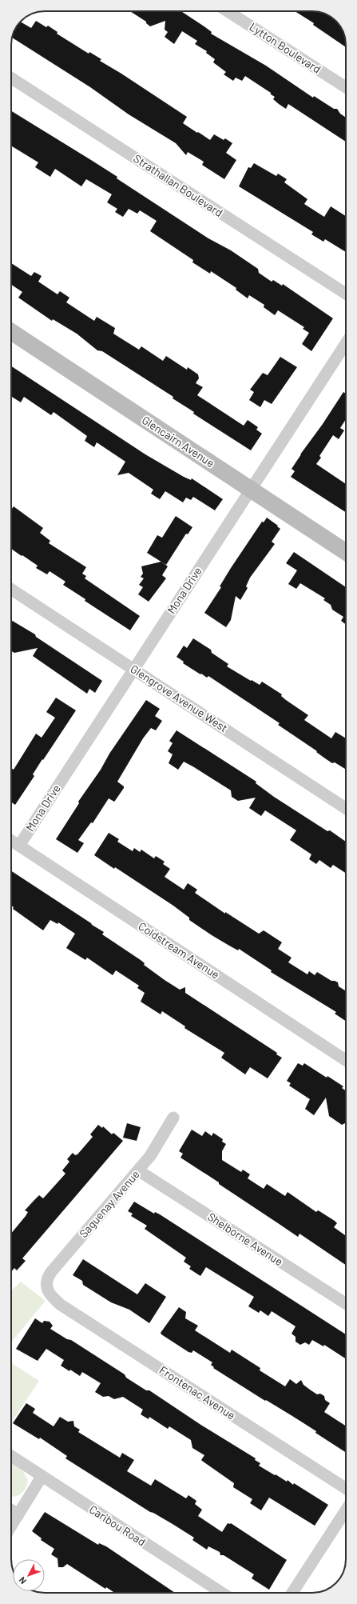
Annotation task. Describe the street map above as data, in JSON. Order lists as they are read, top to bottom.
{
  "streets": {
    "street": [
      "Lytton Boulevard",
      "Strathallan Boulevard",
      "Glencairn Avenue",
      "Mona Drive",
      "Glengrove Avenue West",
      "Coldstream Avenue",
      "Saguenay Avenue",
      "Shelborne Avenue",
      "Frontenac Avenue",
      "Caribou Road"
    ]
  },
  "crossings": [
    ["Glencairn Avenue", "Mona Drive"],
    ["Mona Drive", "Glengrove Avenue West"],
    ["Mona Drive", "Coldstream Avenue"],
    ["Saguenay Avenue", "Shelborne Avenue"],
    ["Saguenay Avenue", "Frontenac Avenue"]
  ],
  "north": "bottom left"
}
